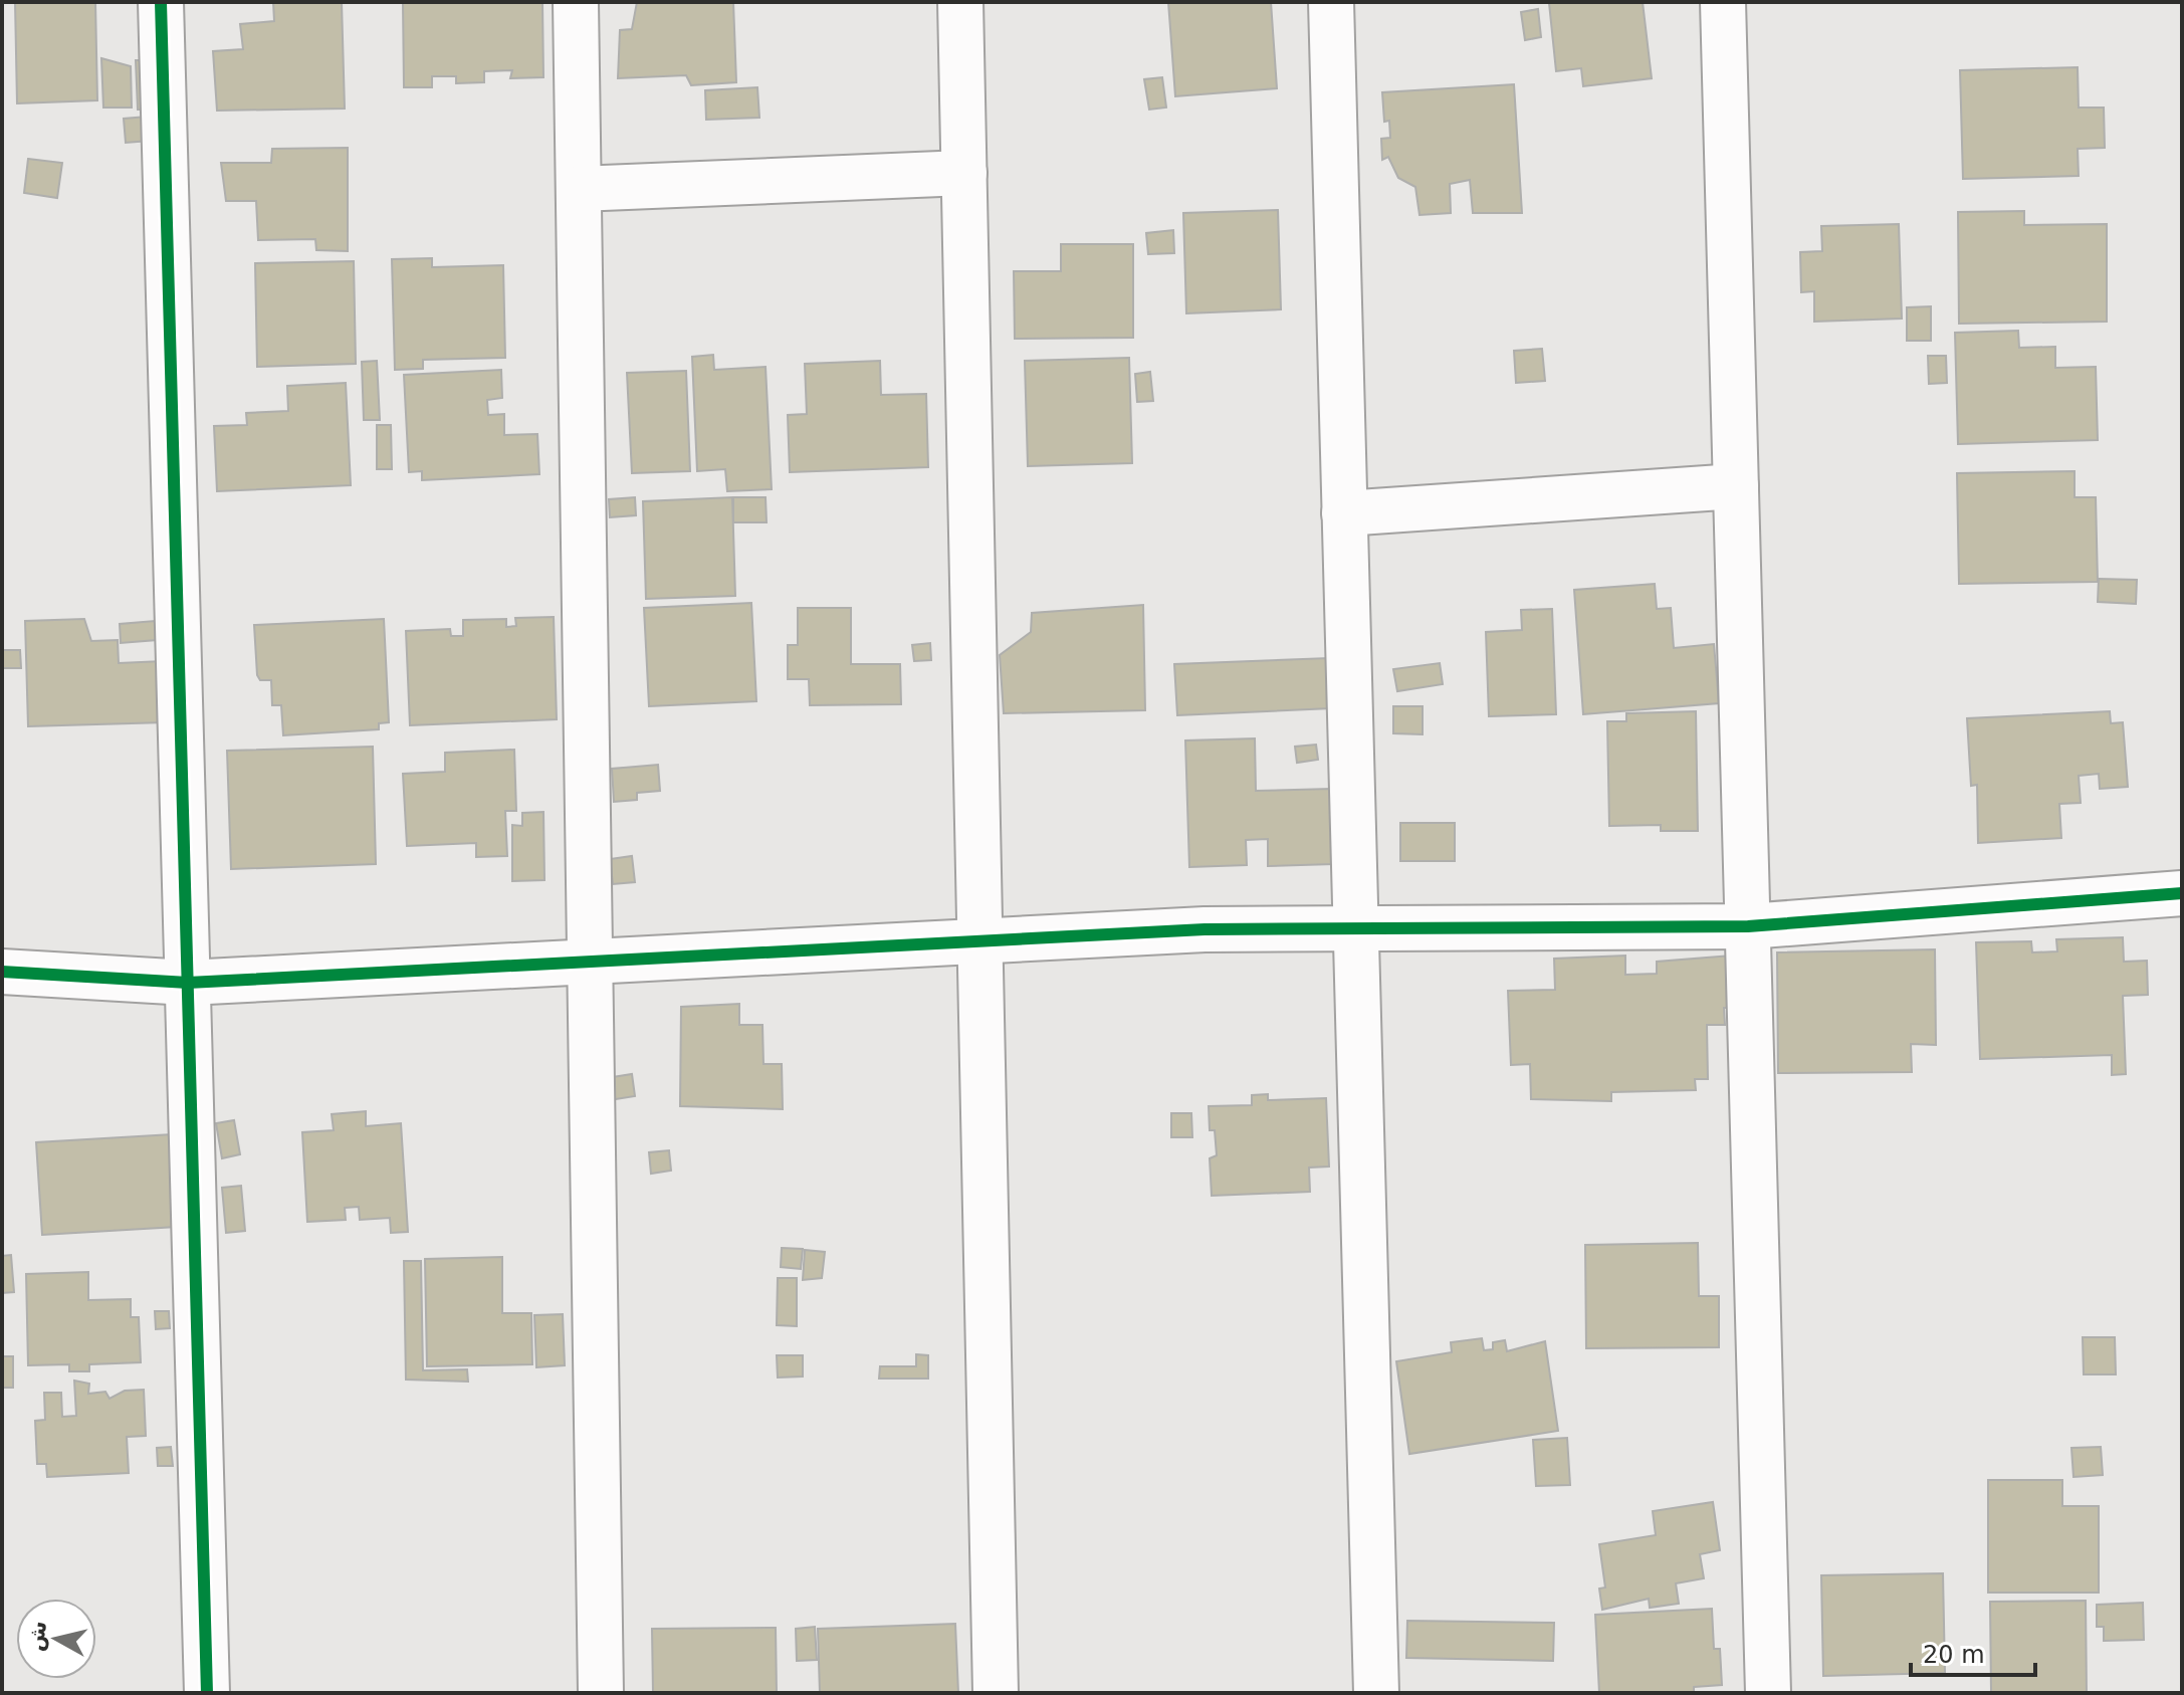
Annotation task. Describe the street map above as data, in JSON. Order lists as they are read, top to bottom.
{
  "scale_bar": "20 m",
  "north": "left"
}
